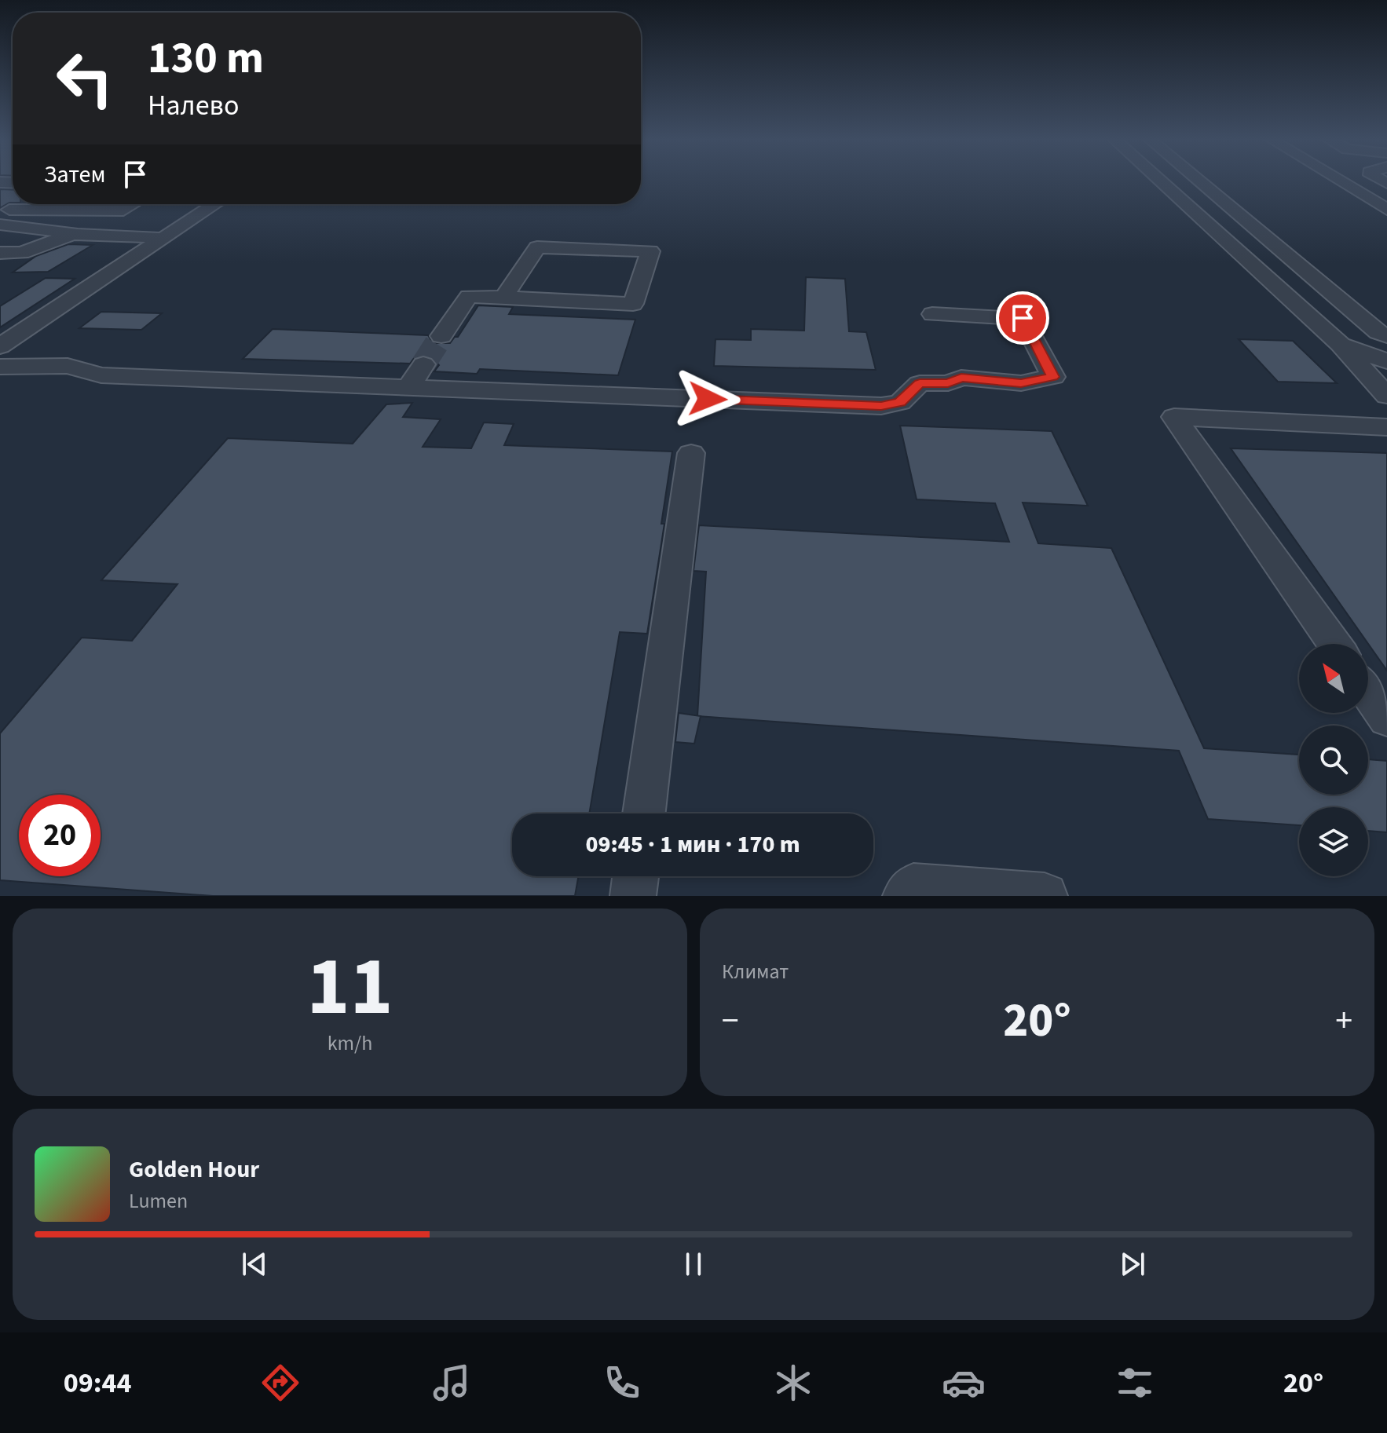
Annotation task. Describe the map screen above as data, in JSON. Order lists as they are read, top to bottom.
{
  "north": "top left",
  "page": {
    "turn": ["130 m", "Налево"],
    "then": "Затем",
    "limit": "20",
    "trip": "09:45 · 1 мин · 170 m",
    "tile": [
      ["11", "km/h"],
      "Климат"
    ],
    "heat": ["−", "20°", "+"],
    "song": ["Golden Hour", "Lumen"],
    "tabs": ["09:44", "20°"]
  }
}
